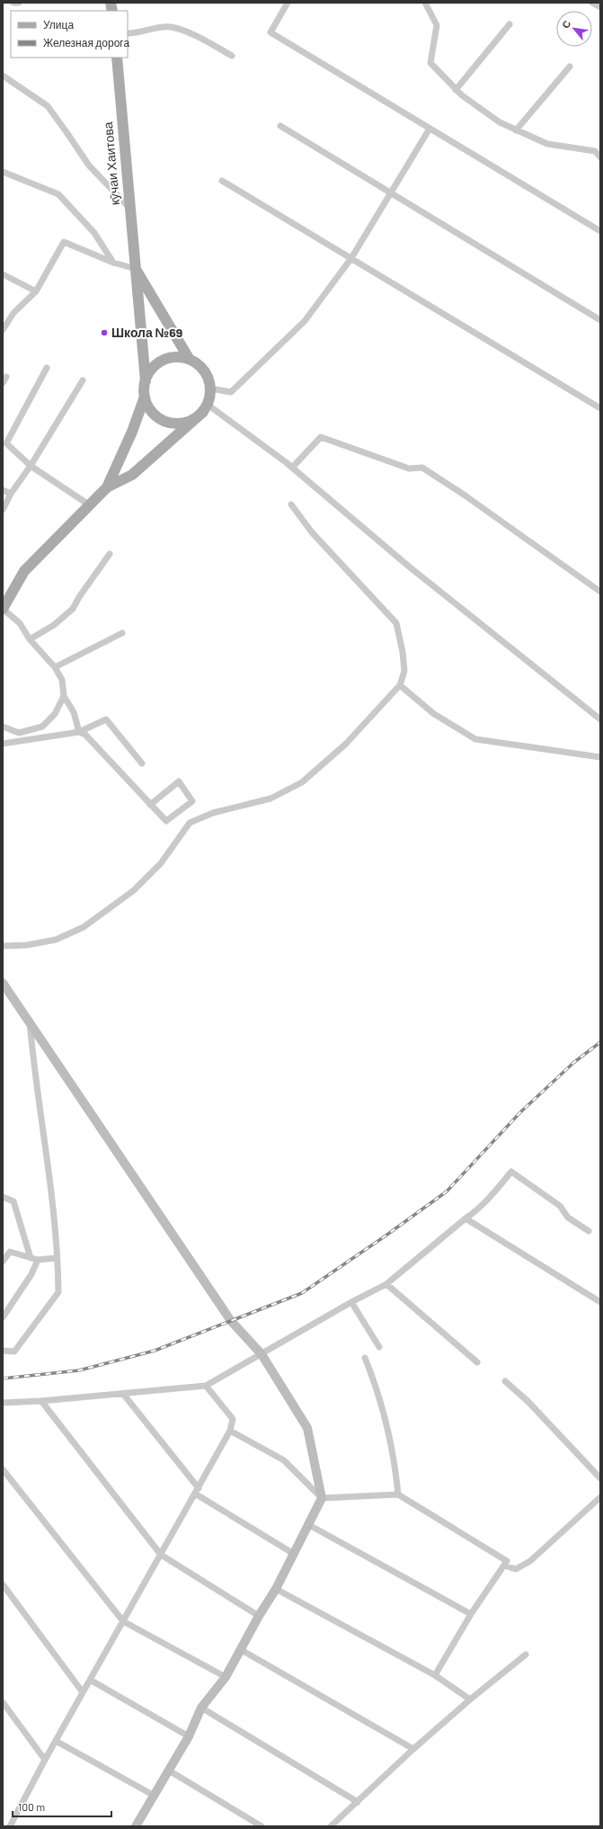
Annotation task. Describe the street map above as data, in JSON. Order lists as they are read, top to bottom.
{
  "streets": {
    "main road": ["кӯчаи Хаитова"]
  },
  "places": ["Школа №69"],
  "legend": ["Улица", "Железная дорога"],
  "scale_bar": "100 m",
  "north": "top left"
}
